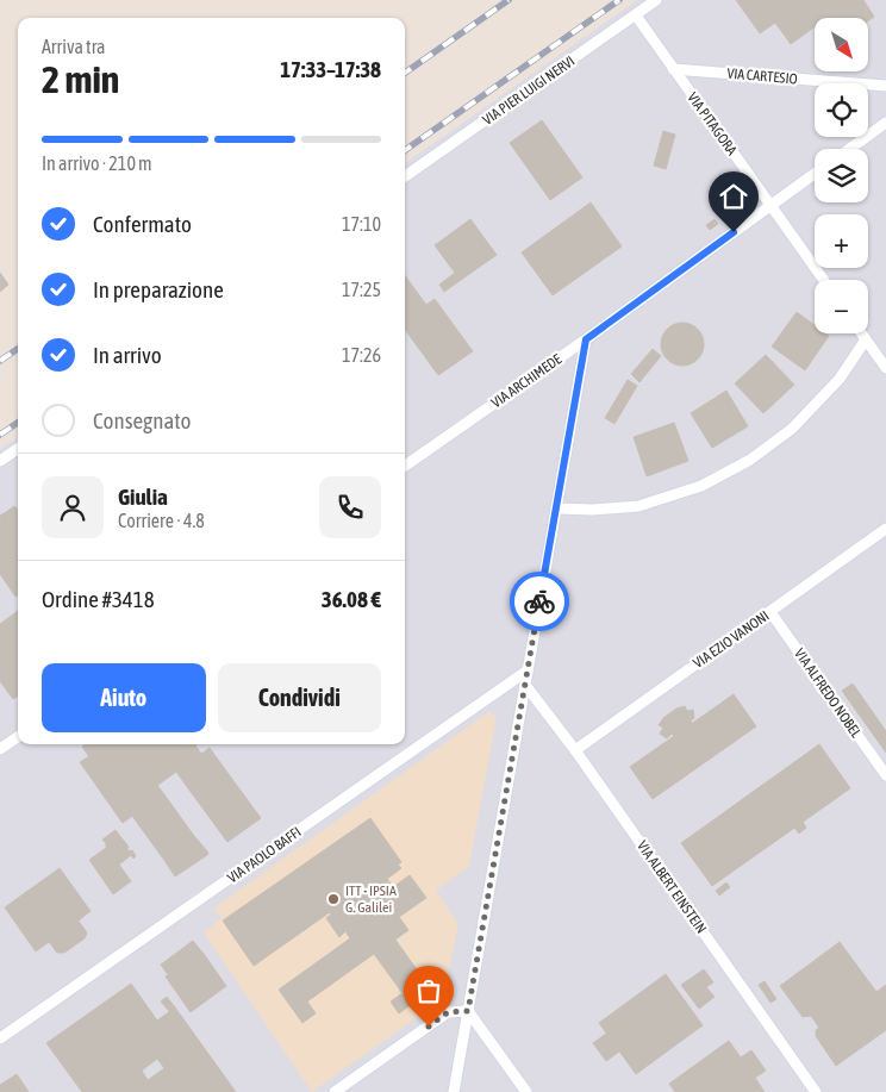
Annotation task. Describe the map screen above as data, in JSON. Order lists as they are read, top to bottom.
{
  "streets": {
    "street": [
      "VIA CARTESIO",
      "VIA PIER LUIGI NERVI",
      "VIA PITAGORA",
      "VIA ARCHIMEDE",
      "VIA EZIO VANONI",
      "VIA ALFREDO NOBEL",
      "VIA PAOLO BAFFI",
      "VIA ALBERT EINSTEIN"
    ]
  },
  "crossings": [
    ["VIA CARTESIO", "VIA PITAGORA"],
    ["VIA PIER LUIGI NERVI", "VIA PITAGORA"],
    ["VIA PITAGORA", "VIA ARCHIMEDE"],
    ["VIA EZIO VANONI", "VIA ALFREDO NOBEL"],
    ["VIA EZIO VANONI", "VIA ALBERT EINSTEIN"]
  ],
  "places": ["ITT - IPSIA G. Galilei"],
  "north": "bottom right",
  "page": {
    "map_buttons": ["+", "−"],
    "heading": ["2 min", "Arriva tra", "17:33–17:38"],
    "panel": [
      "Giulia",
      "Corriere · 4.8",
      "Ordine #3418",
      "36.08 €"
    ],
    "bar": "In arrivo · 210 m",
    "list": [
      ["Confermato", "17:10"],
      ["In preparazione", "17:25"],
      ["In arrivo", "17:26"],
      "Consegnato"
    ],
    "buttons": ["Aiuto", "Condividi"]
  }
}
